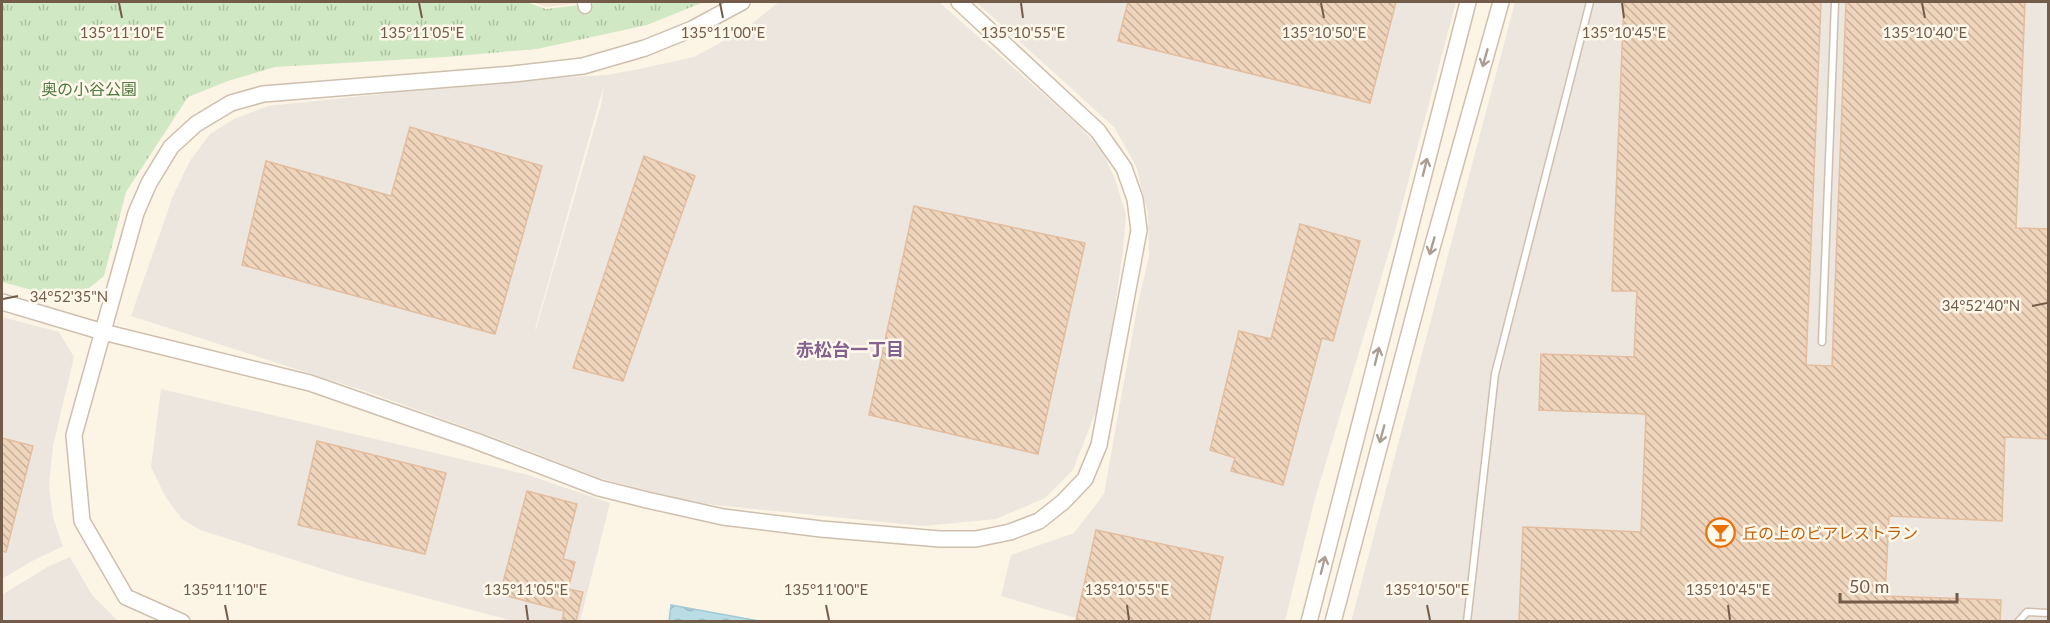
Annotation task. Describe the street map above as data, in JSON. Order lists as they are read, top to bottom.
{
  "districts": ["赤松台一丁目"],
  "parks": ["奥の小谷公園"],
  "places": {
    "bar": ["丘の上のビアレストラン"]
  },
  "scale_bar": "50 m",
  "coordinates": [
    "135°11'10\"E",
    "135°11'05\"E",
    "135°11'00\"E",
    "135°10'55\"E",
    "135°10'50\"E",
    "135°10'45\"E",
    "135°10'40\"E",
    "34°52'35\"N",
    "34°52'40\"N"
  ]
}
